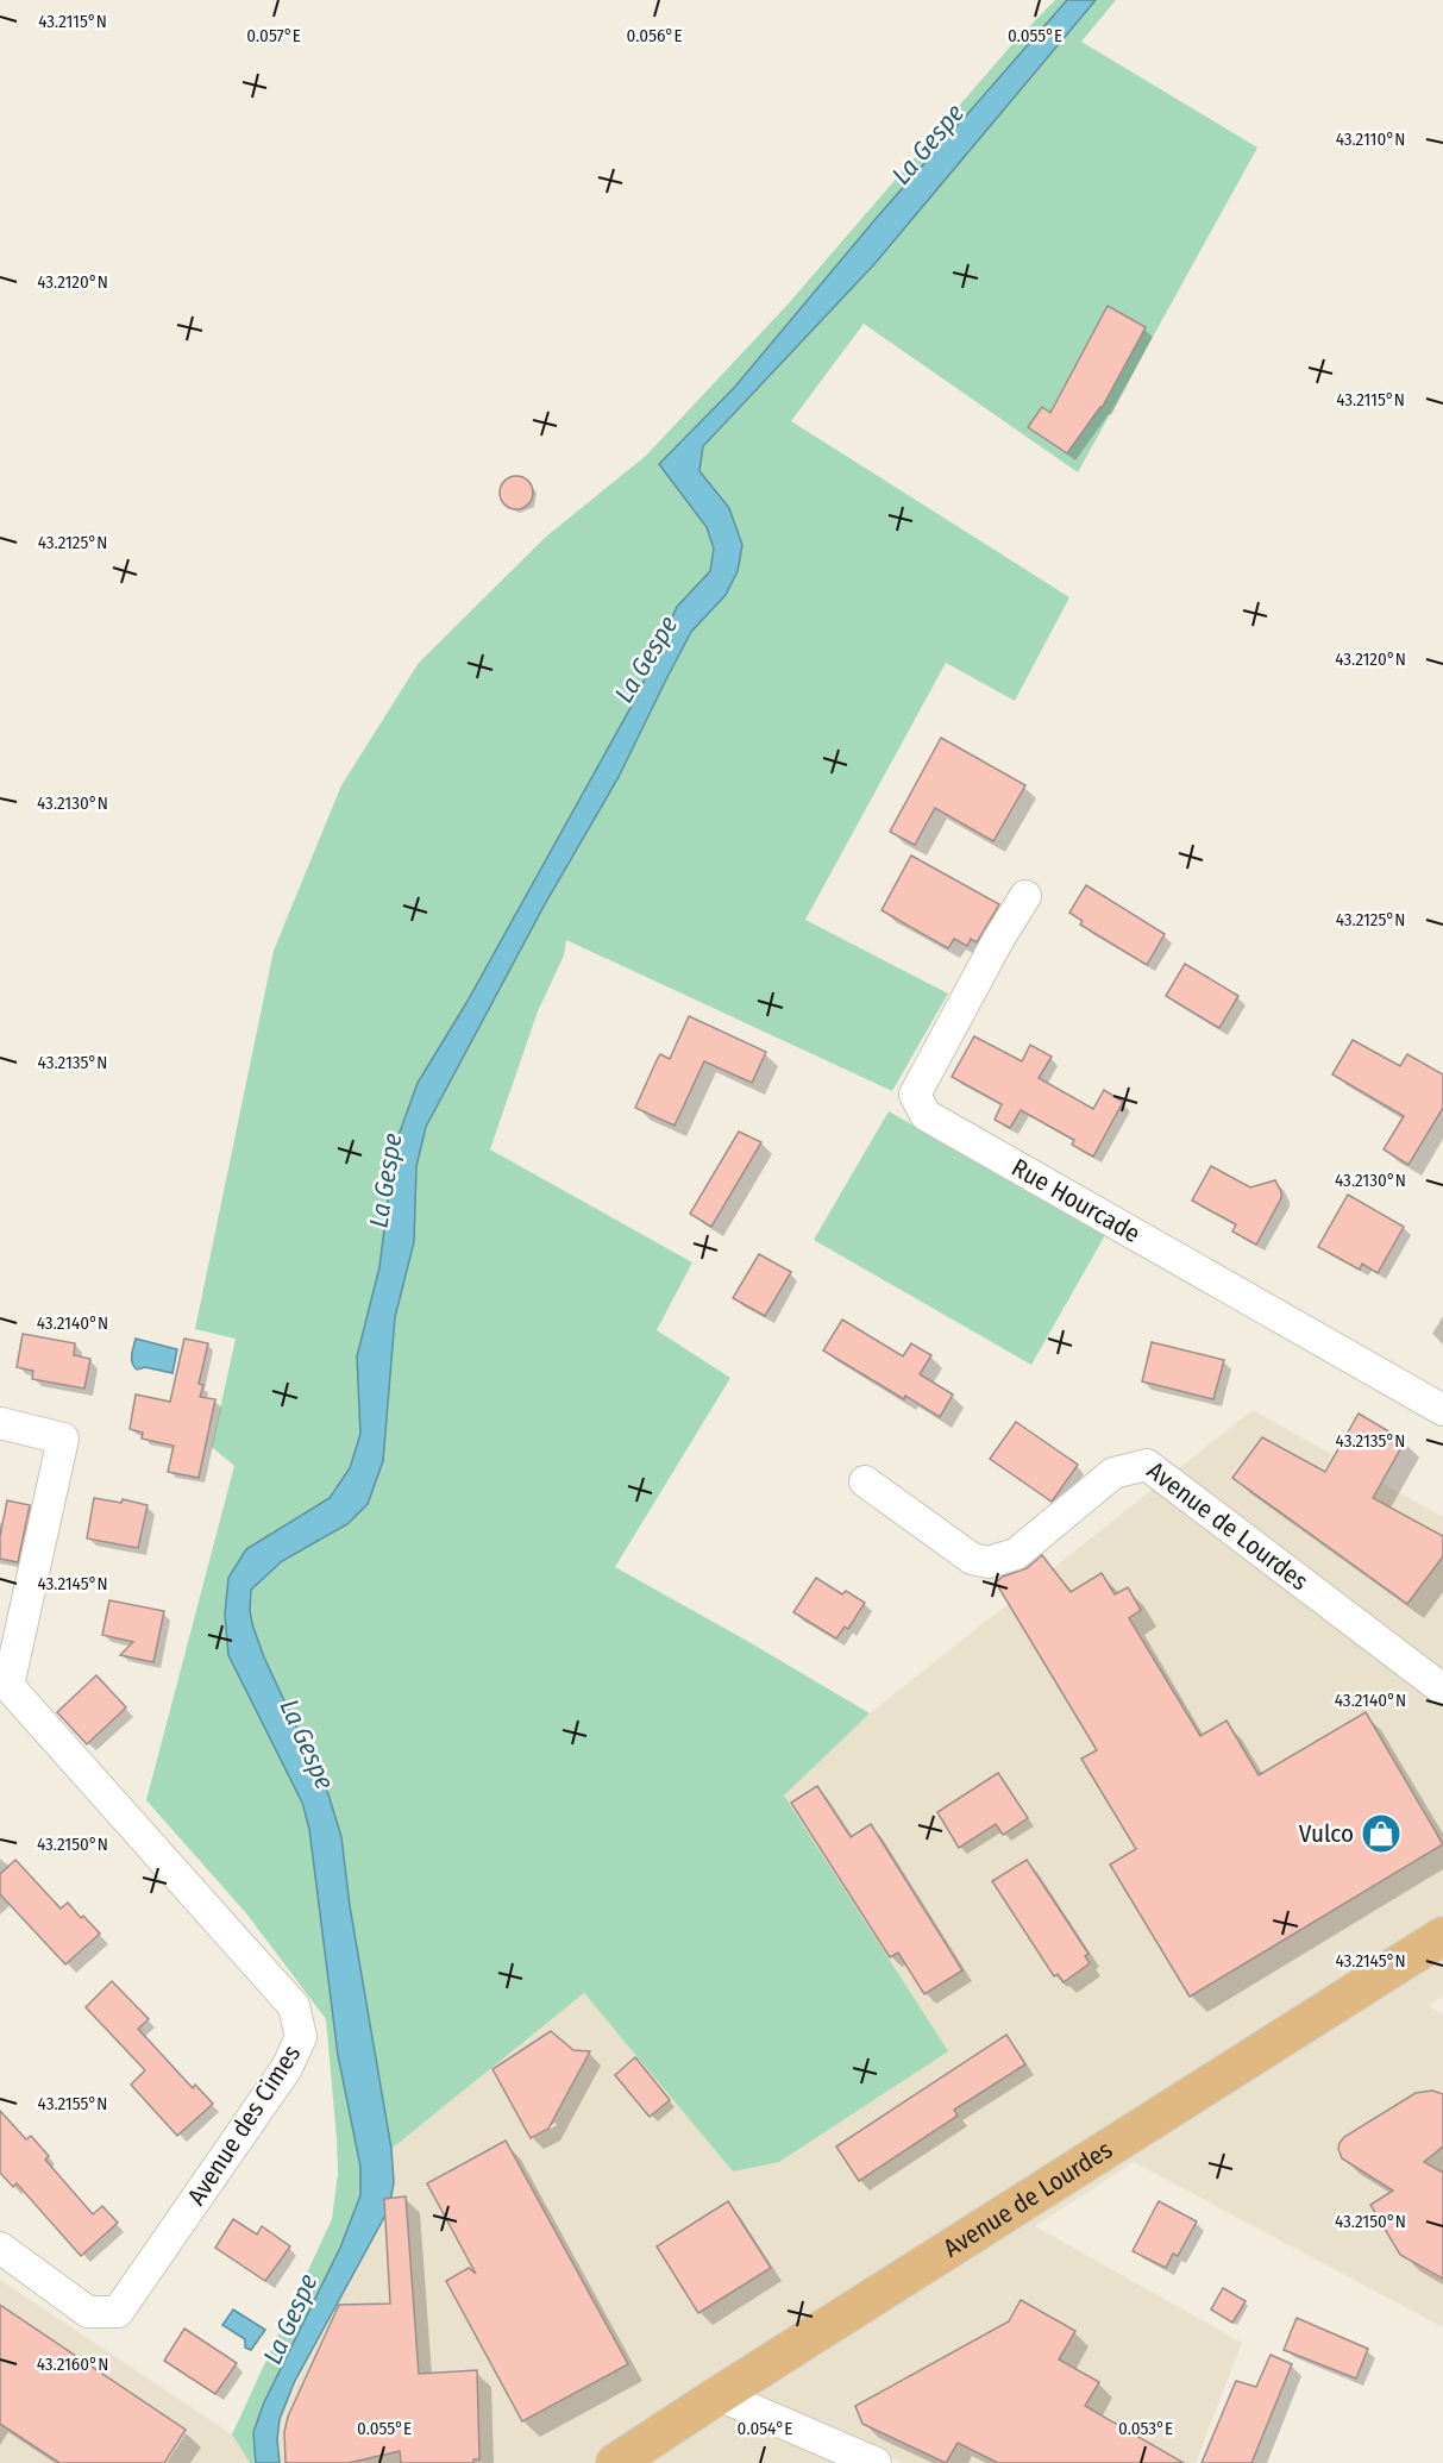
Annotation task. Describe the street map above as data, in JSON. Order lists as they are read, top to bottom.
{
  "streets": {
    "main road": ["Avenue de Lourdes"],
    "street": ["Rue Hourcade", "Avenue des Cimes"]
  },
  "water": ["La Gespe"],
  "places": {
    "shop": ["Vulco"]
  },
  "coordinates": [
    "43.2115°N",
    "0.056°E",
    "0.055°E",
    "0.057°E",
    "43.2110°N",
    "43.2120°N",
    "43.2125°N",
    "43.2130°N",
    "43.2135°N",
    "43.2140°N",
    "43.2145°N",
    "43.2150°N",
    "43.2155°N",
    "43.2160°N",
    "0.054°E",
    "0.053°E"
  ]
}
